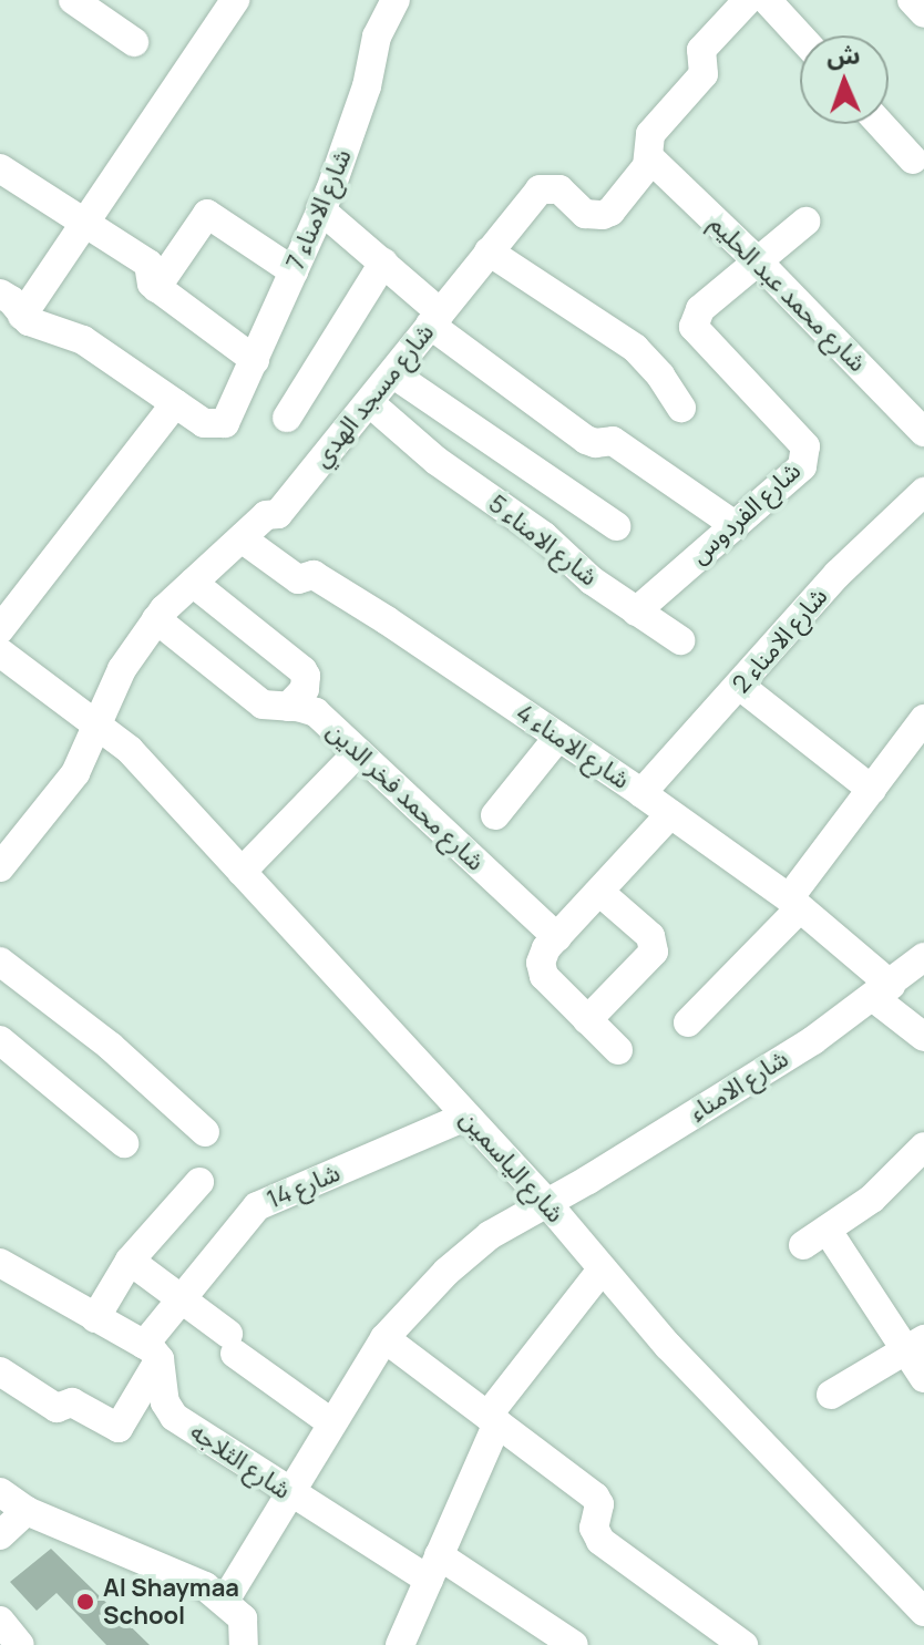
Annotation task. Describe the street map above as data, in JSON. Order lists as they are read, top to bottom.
{
  "streets": {
    "street": [
      "شارع الامناء 7",
      "شارع محمد عبد الحليم",
      "شارع مسجد الهدي",
      "شارع الفردوس",
      "شارع الامناء 5",
      "شارع الامناء 2",
      "شارع الامناء 4",
      "شارع محمد فخر الدين",
      "شارع الامناء",
      "شارع الياسمين",
      "شارع 14",
      "شارع الثلاجه"
    ]
  },
  "crossings": [
    ["شارع محمد عبد الحليم", "شارع مسجد الهدي"],
    ["شارع محمد عبد الحليم", "شارع الفردوس"],
    ["شارع مسجد الهدي", "شارع الامناء 5"],
    ["شارع مسجد الهدي", "شارع الامناء 4"],
    ["شارع مسجد الهدي", "شارع محمد فخر الدين"],
    ["شارع مسجد الهدي", "شارع الياسمين"],
    ["شارع الفردوس", "شارع الامناء 5"],
    ["شارع الامناء 2", "شارع الامناء 4"],
    ["شارع الامناء 4", "شارع الامناء"],
    ["شارع الامناء", "شارع الياسمين"],
    ["شارع الامناء", "شارع الثلاجه"],
    ["شارع الياسمين", "شارع 14"],
    ["شارع 14", "شارع الثلاجه"]
  ],
  "places": ["Al Shaymaa School"],
  "north": "top"
}
